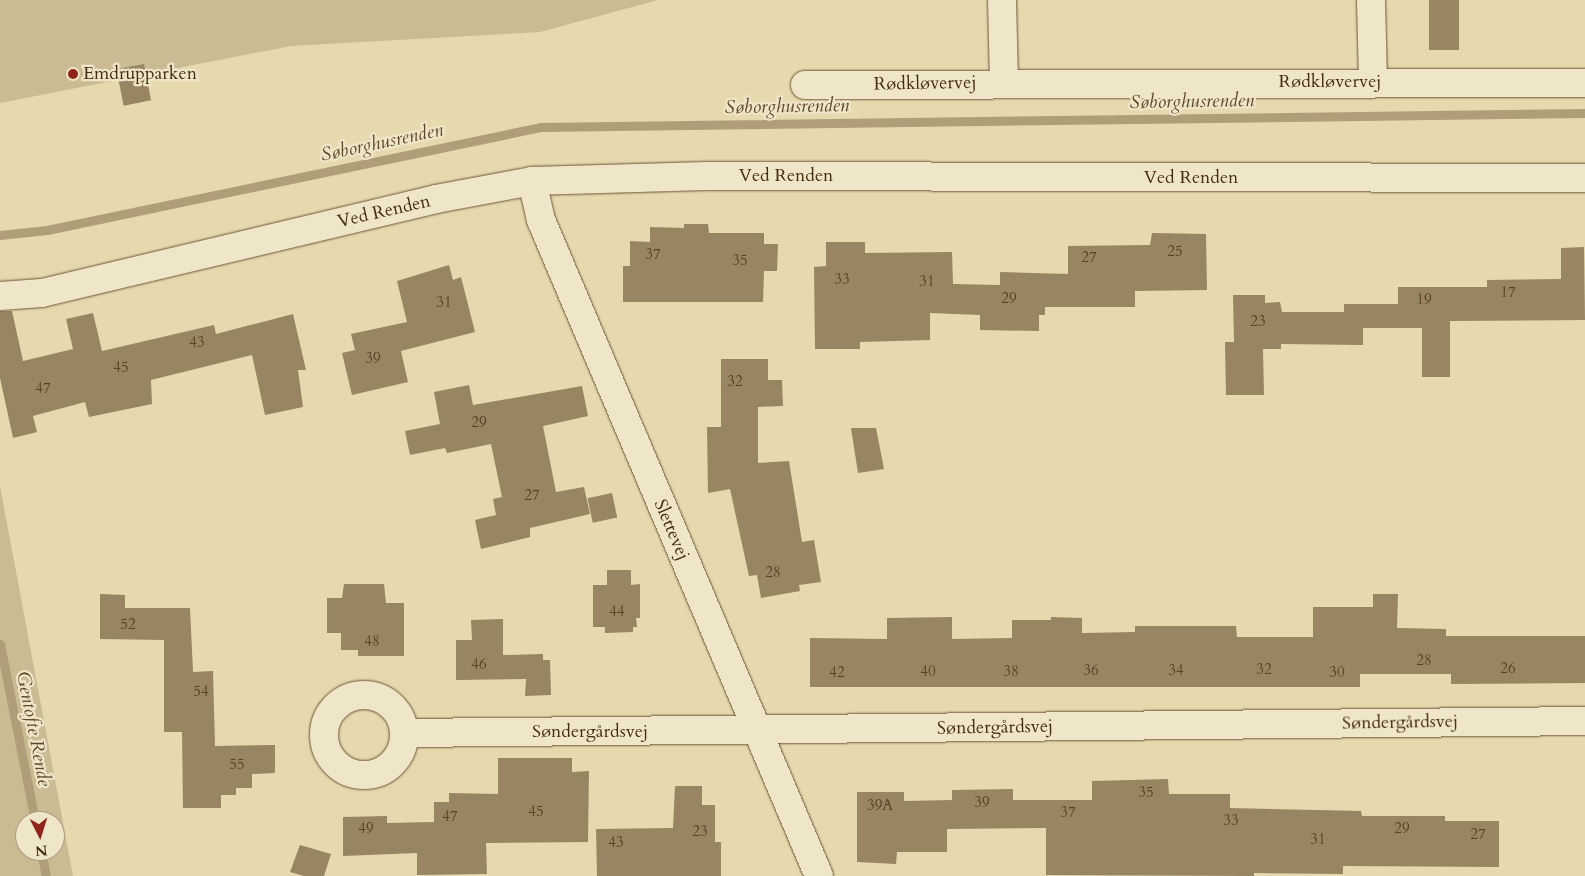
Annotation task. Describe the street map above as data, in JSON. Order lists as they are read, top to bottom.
{
  "streets": {
    "street": [
      "Rødkløvervej",
      "Ved Renden",
      "Slettevej",
      "Søndergårdsvej"
    ]
  },
  "crossings": [
    ["Ved Renden", "Slettevej"],
    ["Slettevej", "Søndergårdsvej"]
  ],
  "water": ["Søborghusrenden", "Gentofte Rende"],
  "places": ["Emdrupparken"],
  "house_numbers": [
    "25",
    "37",
    "27",
    "35",
    "33",
    "31",
    "17",
    "29",
    "19",
    "31",
    "23",
    "43",
    "39",
    "45",
    "32",
    "47",
    "29",
    "27",
    "28",
    "44",
    "52",
    "48",
    "28",
    "46",
    "26",
    "32",
    "36",
    "34",
    "40",
    "38",
    "42",
    "30",
    "54",
    "55",
    "35",
    "39",
    "39A",
    "45",
    "37",
    "47",
    "33",
    "49",
    "29",
    "23",
    "27",
    "31",
    "43"
  ],
  "north": "bottom"
}
